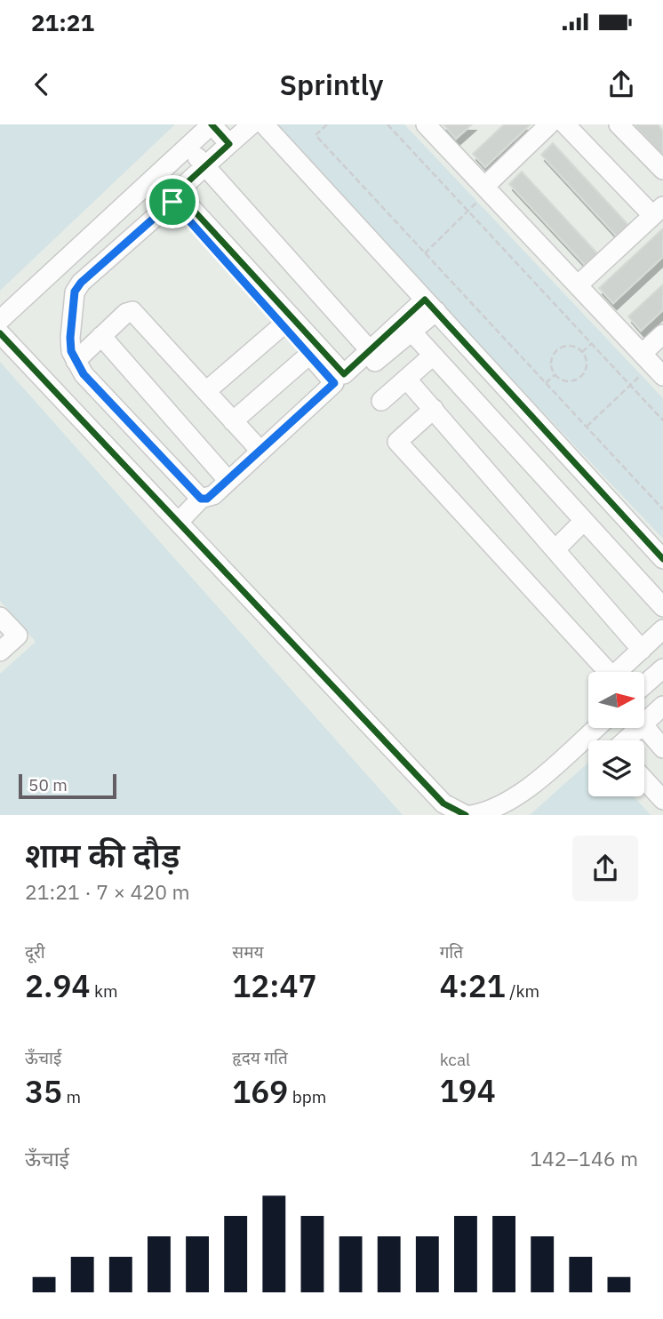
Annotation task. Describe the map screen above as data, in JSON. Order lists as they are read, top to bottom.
{
  "scale_bar": "50 m",
  "north": "right",
  "page": {
    "status": "21:21",
    "header": "Sprintly",
    "scale": "50 m",
    "heading": ["शाम की दौड़", "21:21 · 7 × 420 m"],
    "stats": [
      ["दूरी", "2.94 km"],
      ["समय", "12:47"],
      ["गति", "4:21 /km"],
      ["ऊँचाई", "35 m"],
      ["हृदय गति", "169 bpm"],
      ["kcal", "194"]
    ],
    "chart": ["ऊँचाई", "142–146 m"]
  }
}
